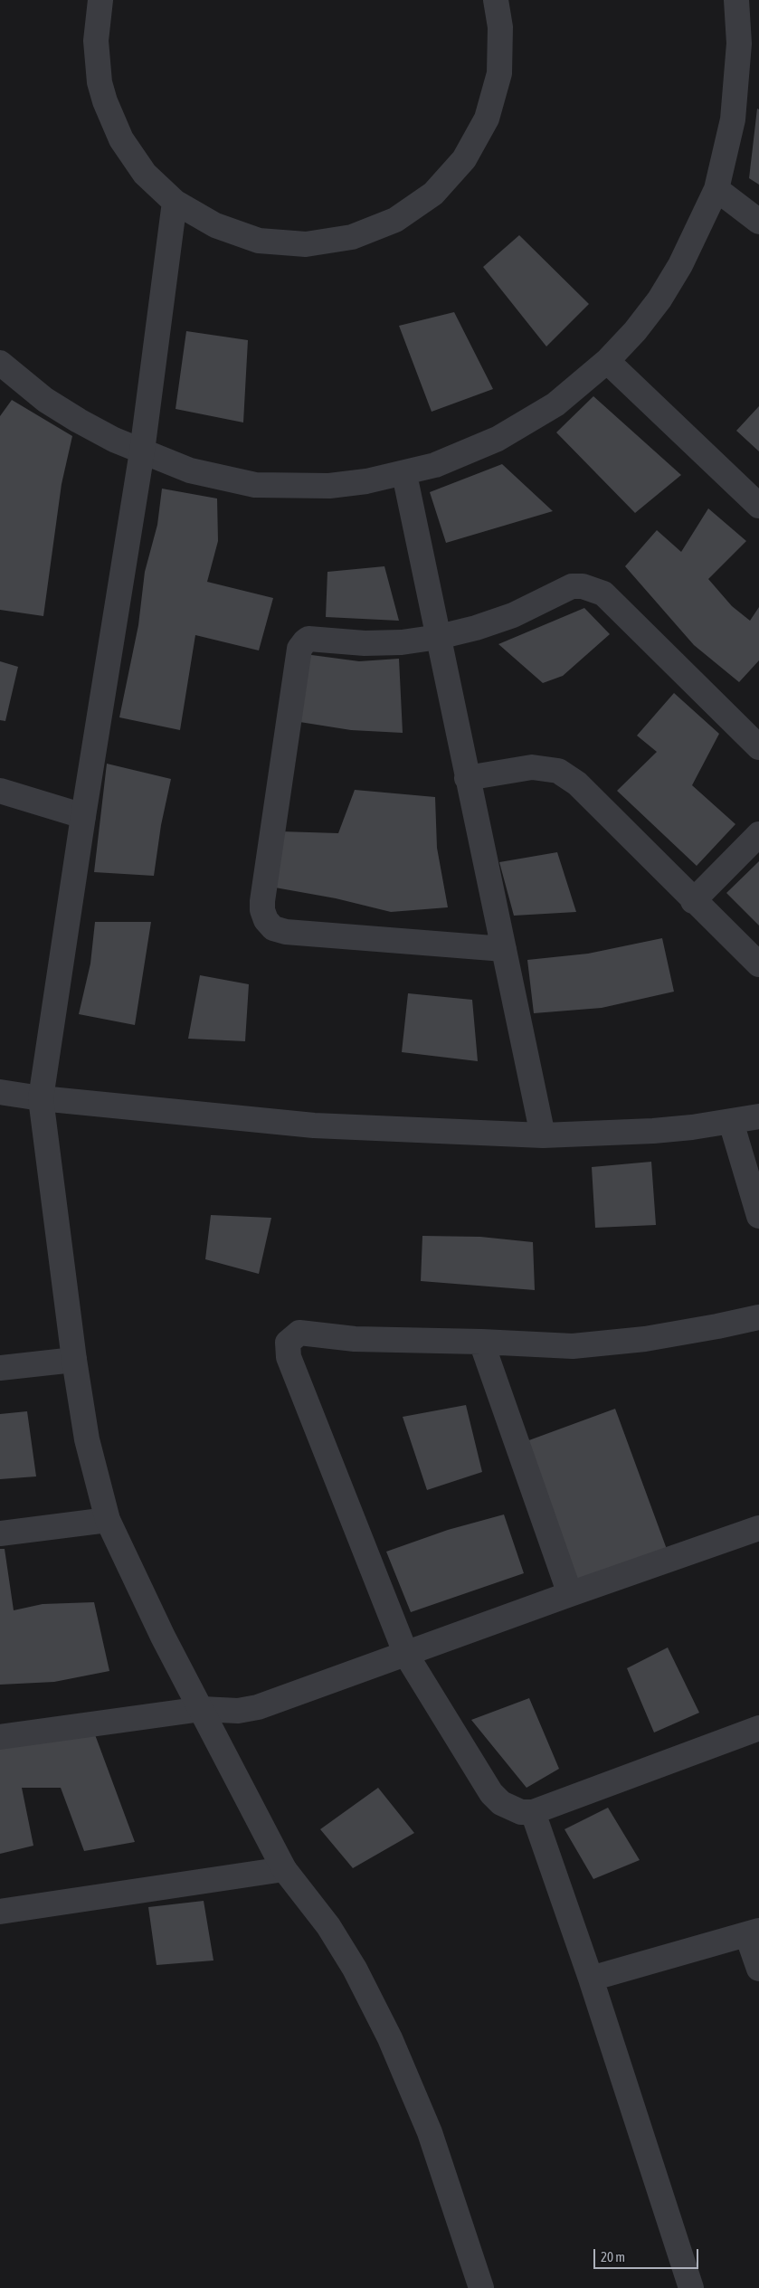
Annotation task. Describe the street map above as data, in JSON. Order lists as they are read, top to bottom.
{
  "scale_bar": "20 m"
}
